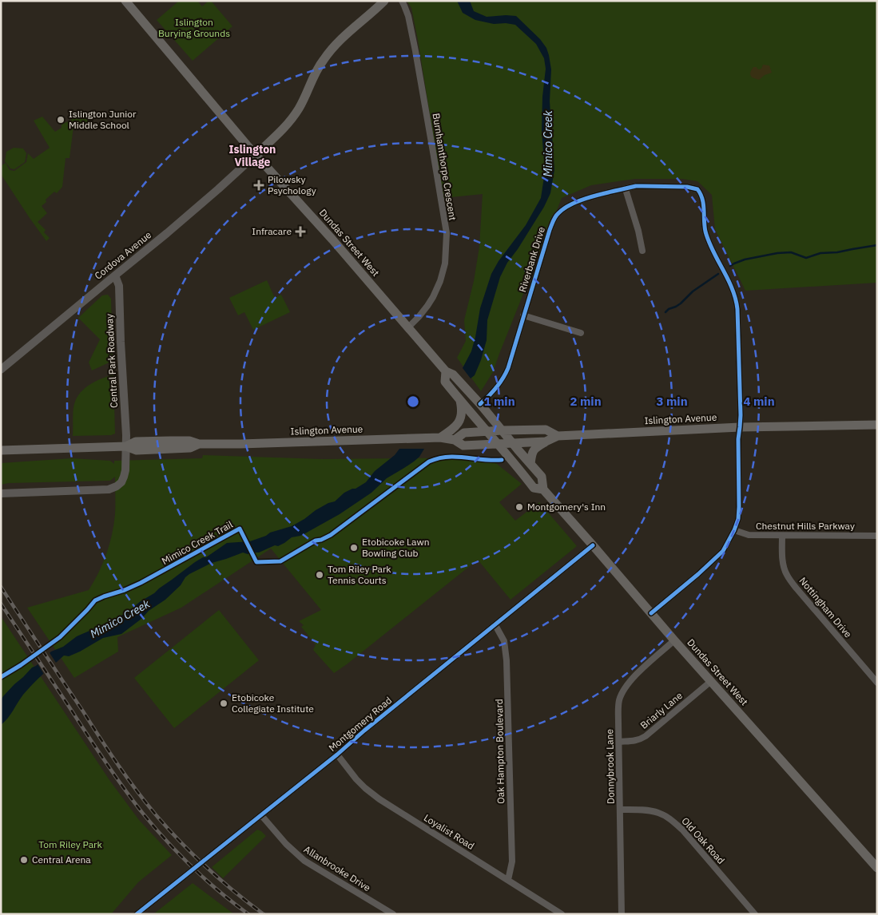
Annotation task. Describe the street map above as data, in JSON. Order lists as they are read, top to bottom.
{
  "streets": {
    "main road": ["Dundas Street West", "Islington Avenue"],
    "street": [
      "Burnhamthorpe Crescent",
      "Cordova Avenue",
      "Riverbank Drive",
      "Central Park Roadway",
      "Chestnut Hills Parkway",
      "Nottingham Drive",
      "Briarly Lane",
      "Montgomery Road",
      "Oak Hampton Boulevard",
      "Donnybrook Lane",
      "Loyalist Road",
      "Old Oak Road",
      "Allanbrooke Drive"
    ],
    "cycle path": ["Mimico Creek Trail"]
  },
  "crossings": [
    ["Burnhamthorpe Crescent", "Dundas Street West"],
    ["Dundas Street West", "Cordova Avenue"],
    ["Dundas Street West", "Riverbank Drive"],
    ["Dundas Street West", "Islington Avenue"],
    ["Dundas Street West", "Briarly Lane"],
    ["Dundas Street West", "Montgomery Road"],
    ["Dundas Street West", "Donnybrook Lane"],
    ["Cordova Avenue", "Central Park Roadway"],
    ["Riverbank Drive", "Islington Avenue"],
    ["Riverbank Drive", "Chestnut Hills Parkway"],
    ["Central Park Roadway", "Islington Avenue"],
    ["Chestnut Hills Parkway", "Nottingham Drive"],
    ["Briarly Lane", "Donnybrook Lane"],
    ["Montgomery Road", "Oak Hampton Boulevard"],
    ["Montgomery Road", "Loyalist Road"],
    ["Montgomery Road", "Allanbrooke Drive"],
    ["Oak Hampton Boulevard", "Loyalist Road"],
    ["Donnybrook Lane", "Old Oak Road"]
  ],
  "districts": ["Islington Village"],
  "water": ["Mimico Creek"],
  "parks": ["Islington Burying Grounds", "Tom Riley Park"],
  "places": {
    "other": [
      "Islington Junior Middle School",
      "Montgomery's Inn",
      "Etobicoke Lawn Bowling Club",
      "Tom Riley Park Tennis Courts",
      "Etobicoke Collegiate Institute",
      "Central Arena"
    ],
    "health": ["Pilowsky Psychology", "Infracare"]
  },
  "rings": [
    "1 min",
    "2 min",
    "3 min",
    "4 min"
  ]
}
